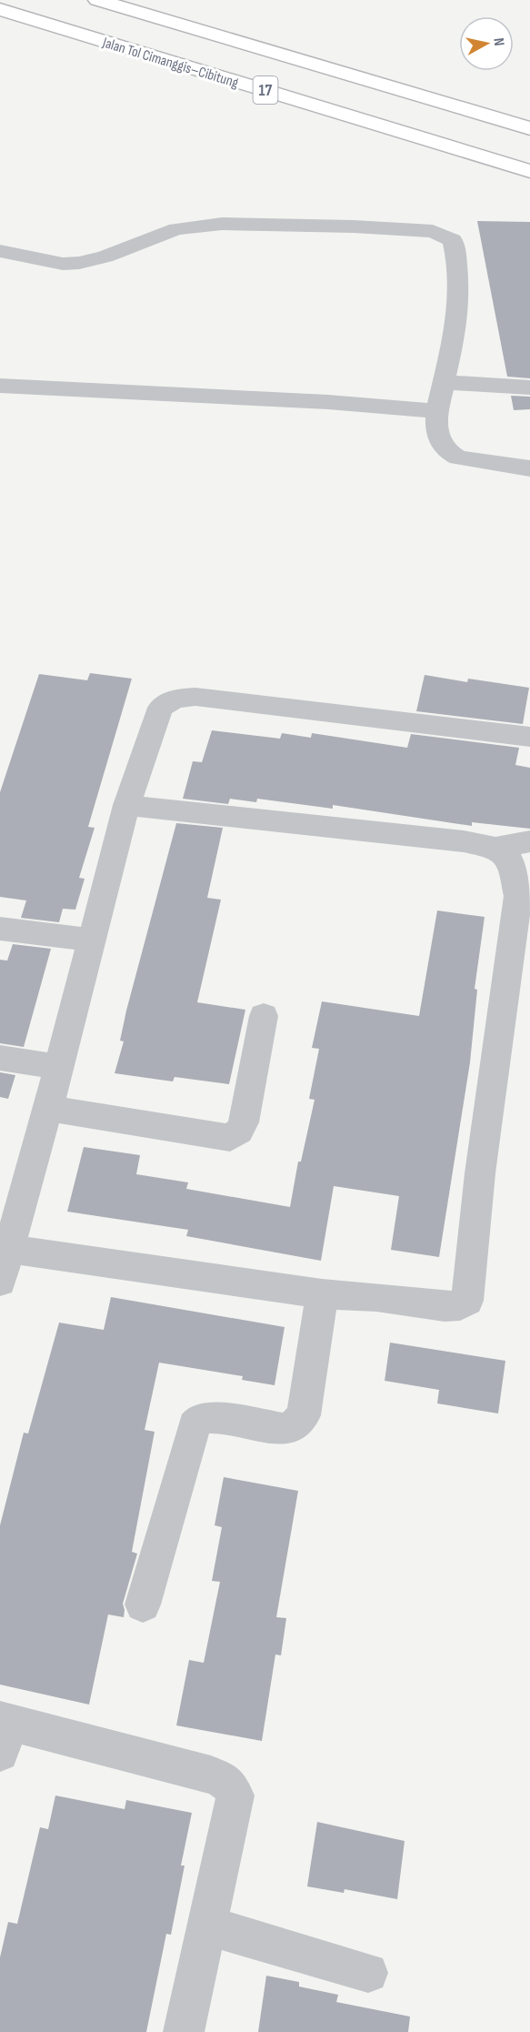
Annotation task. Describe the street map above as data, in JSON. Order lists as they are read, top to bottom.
{
  "streets": {
    "highway": ["Jalan Tol Cimanggis–Cibitung", "17"]
  },
  "north": "right"
}
